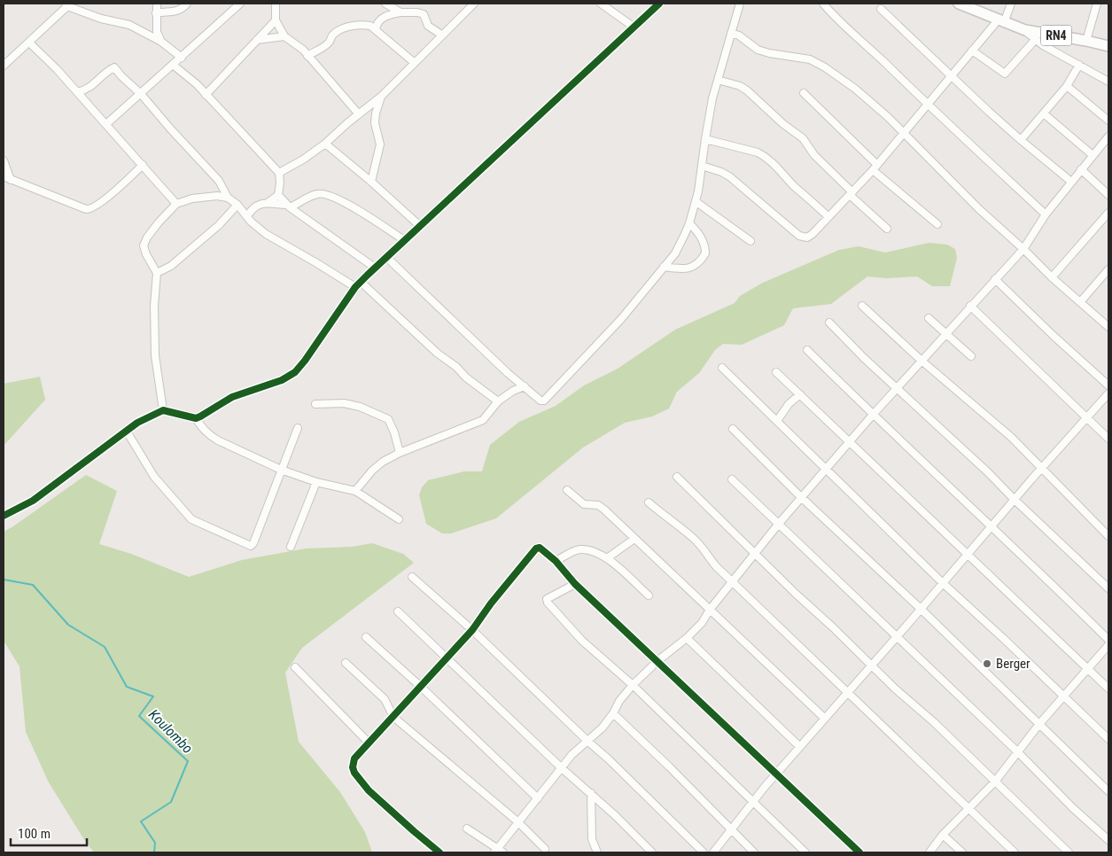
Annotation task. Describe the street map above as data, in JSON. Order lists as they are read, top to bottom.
{
  "streets": {
    "highway": ["RN4"]
  },
  "water": ["Koulombo"],
  "places": ["Berger"],
  "scale_bar": "100 m"
}
